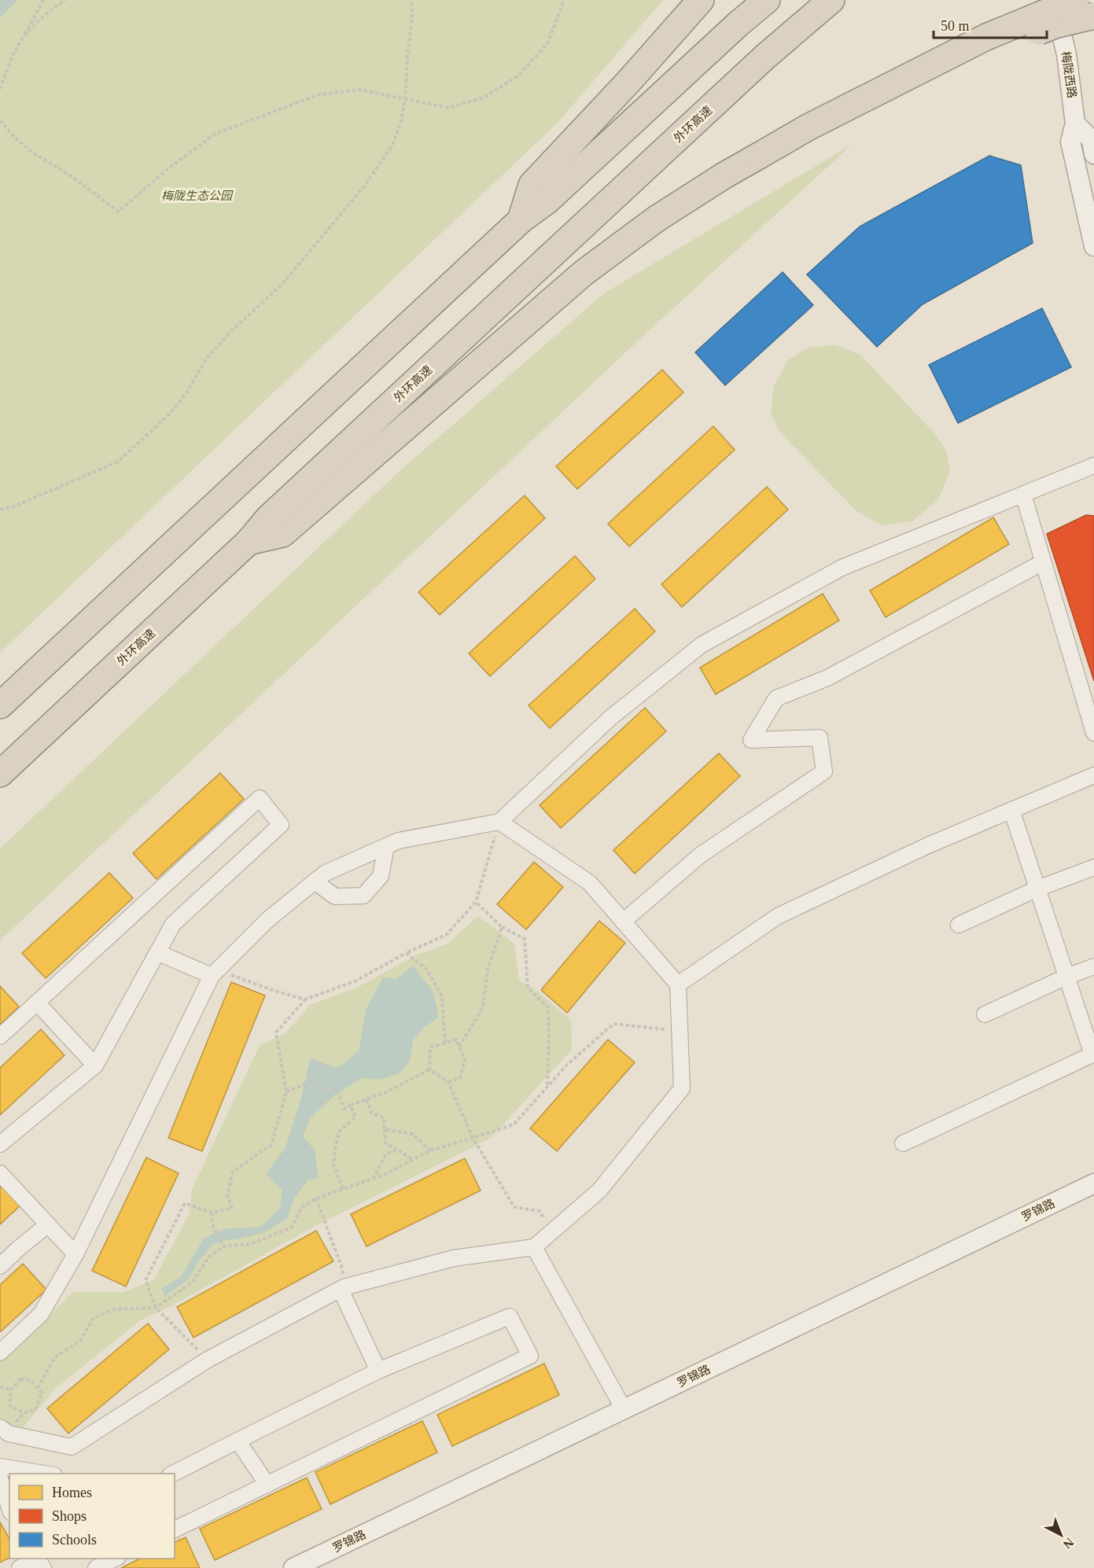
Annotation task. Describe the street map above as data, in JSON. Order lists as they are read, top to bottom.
{
  "streets": {
    "highway": ["外环高速"],
    "street": ["梅陇西路", "罗锦路"]
  },
  "parks": ["梅陇生态公园"],
  "legend": ["Homes", "Shops", "Schools"],
  "scale_bar": "50 m",
  "north": "bottom right"
}
